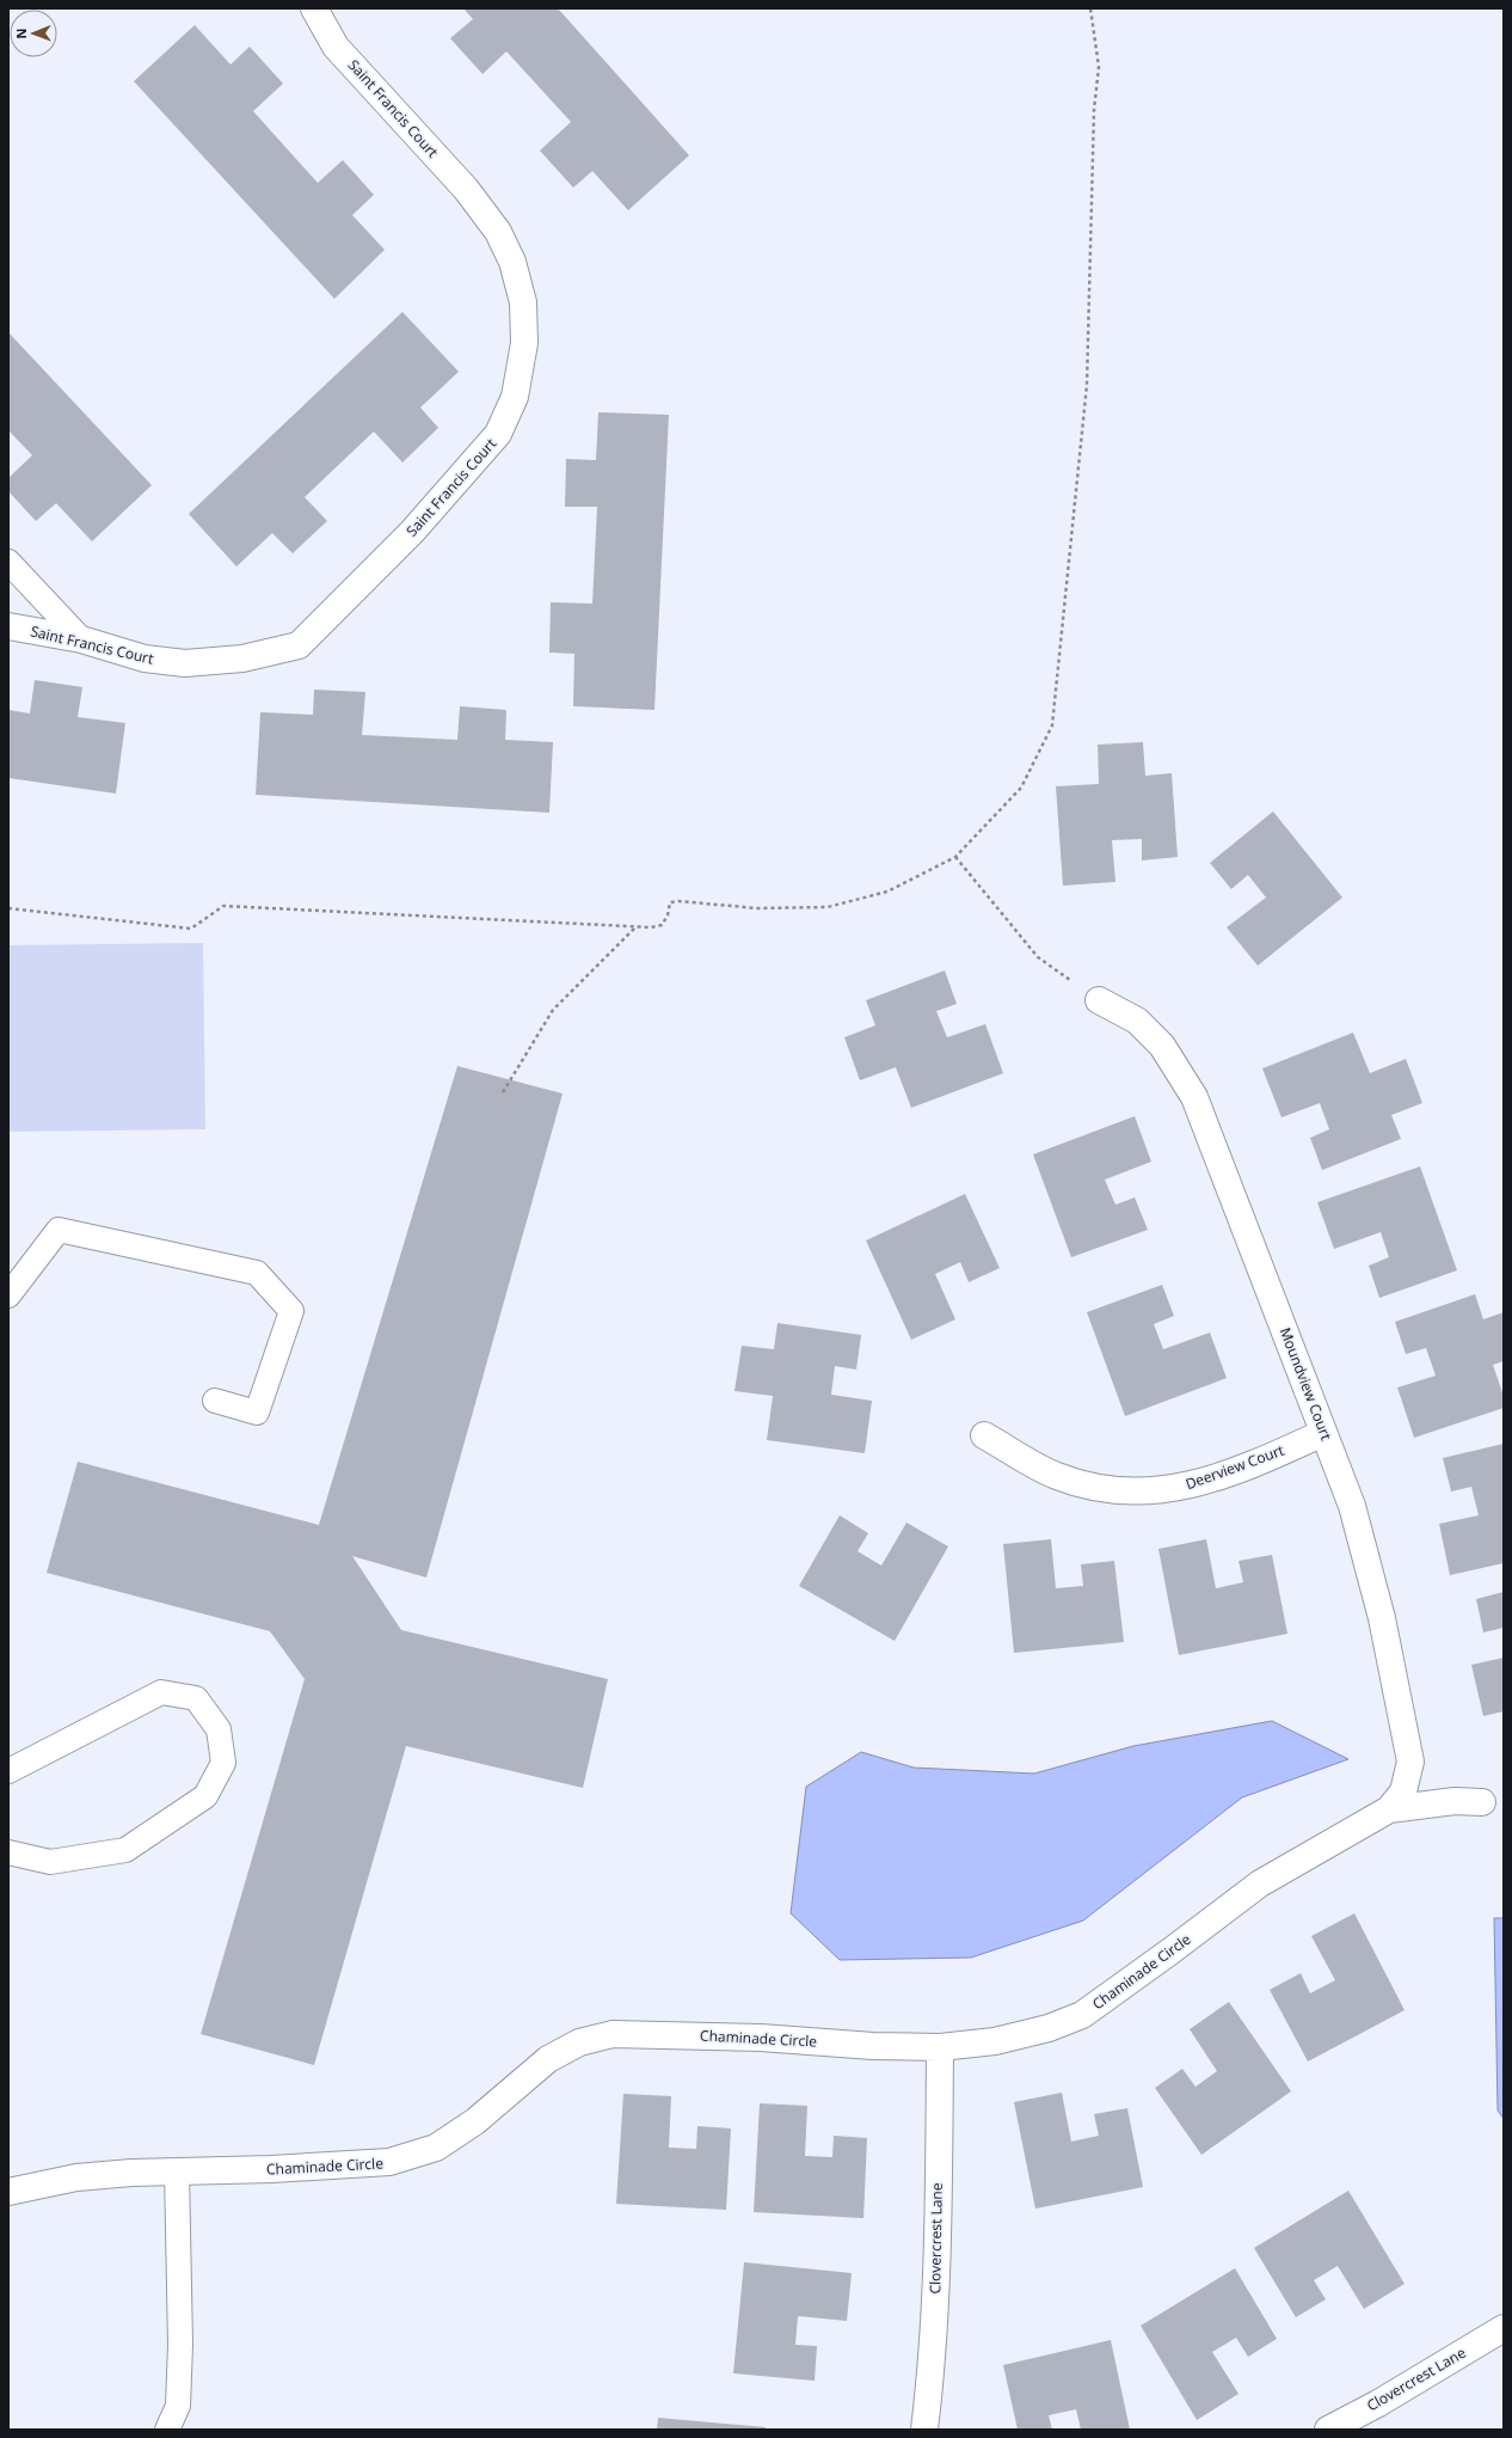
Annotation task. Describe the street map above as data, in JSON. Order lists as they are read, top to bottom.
{
  "streets": {
    "street": [
      "Saint Francis Court",
      "Moundview Court",
      "Deerview Court",
      "Chaminade Circle",
      "Clovercrest Lane"
    ]
  },
  "crossings": [
    ["Moundview Court", "Deerview Court"],
    ["Moundview Court", "Chaminade Circle"],
    ["Chaminade Circle", "Clovercrest Lane"]
  ],
  "north": "left"
}
